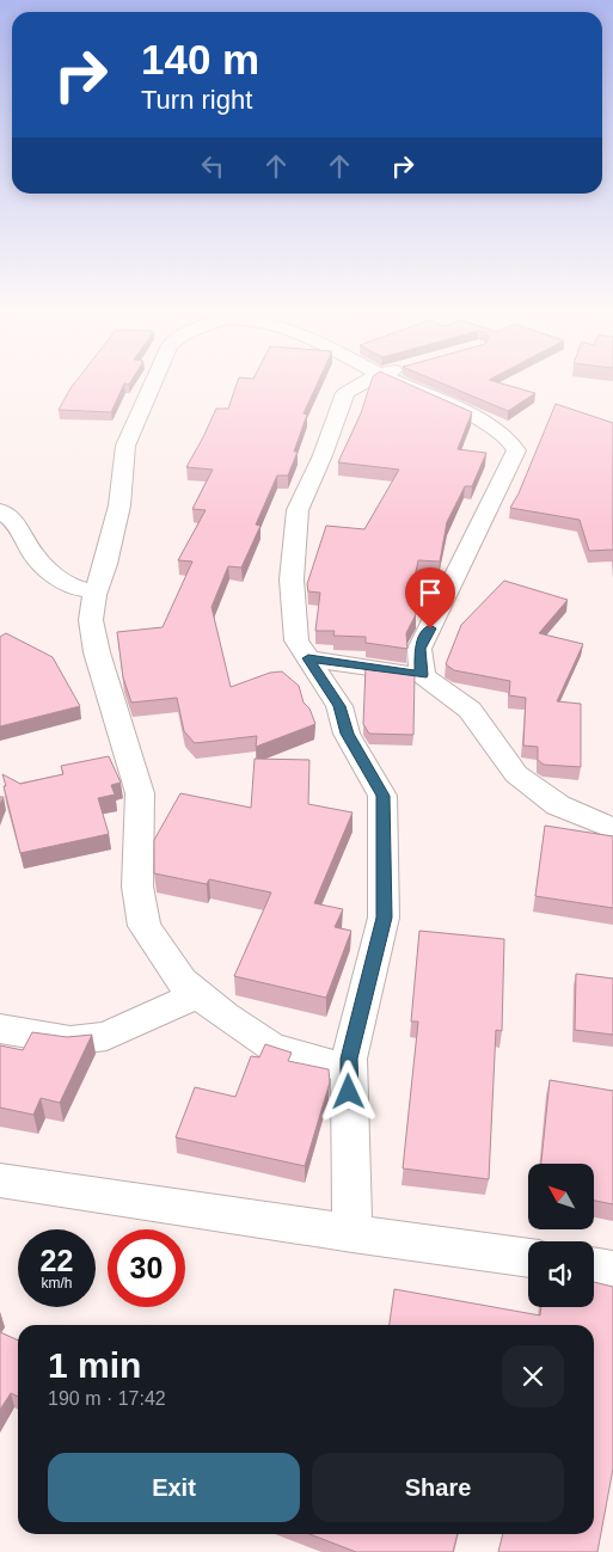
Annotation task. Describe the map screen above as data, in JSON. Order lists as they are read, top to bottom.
{
  "north": "top left",
  "page": {
    "turn": ["140 m", "Turn right"],
    "speed": "22 km/h",
    "limit": "30",
    "heading": ["1 min", "190 m · 17:42"],
    "buttons": ["Exit", "Share"]
  }
}
